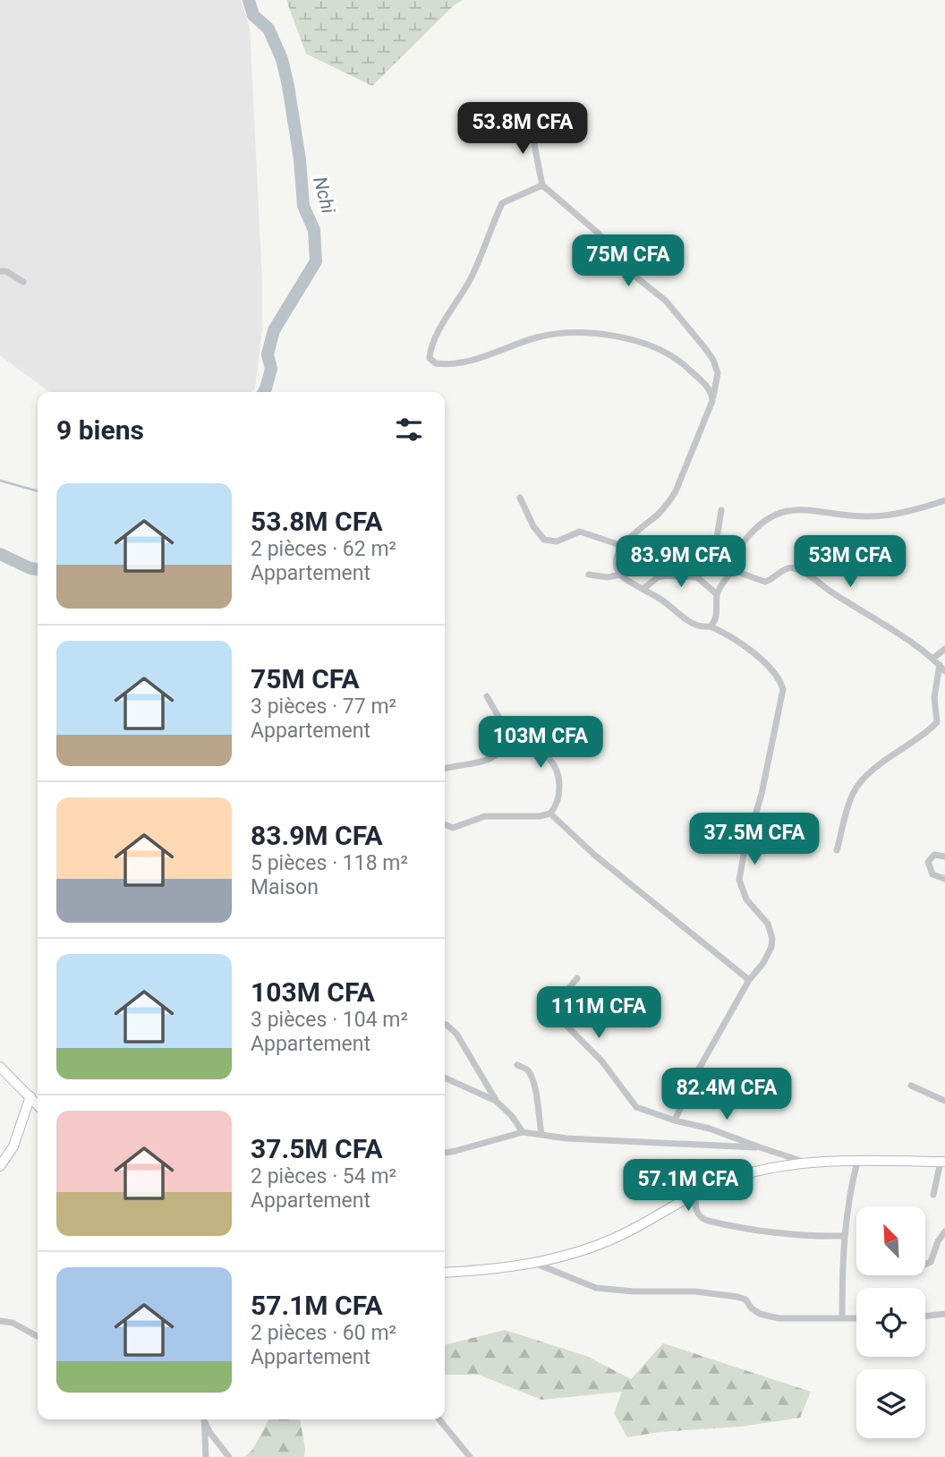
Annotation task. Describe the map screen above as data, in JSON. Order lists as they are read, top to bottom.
{
  "water": ["Nchi"],
  "north": "top left",
  "page": {
    "price": [
      "53.8M CFA",
      "75M CFA",
      "83.9M CFA",
      "53M CFA",
      "103M CFA",
      "37.5M CFA",
      "111M CFA",
      "82.4M CFA",
      "57.1M CFA"
    ],
    "heading": "9 biens",
    "list": [
      {
        "name": "53.8M CFA",
        "note": "2 pièces · 62 m² · Appartement"
      },
      {
        "name": "75M CFA",
        "note": "3 pièces · 77 m² · Appartement"
      },
      {
        "name": "83.9M CFA",
        "note": "5 pièces · 118 m² · Maison"
      },
      {
        "name": "103M CFA",
        "note": "3 pièces · 104 m² · Appartement"
      },
      {
        "name": "37.5M CFA",
        "note": "2 pièces · 54 m² · Appartement"
      },
      {
        "name": "57.1M CFA",
        "note": "2 pièces · 60 m² · Appartement"
      }
    ]
  }
}
